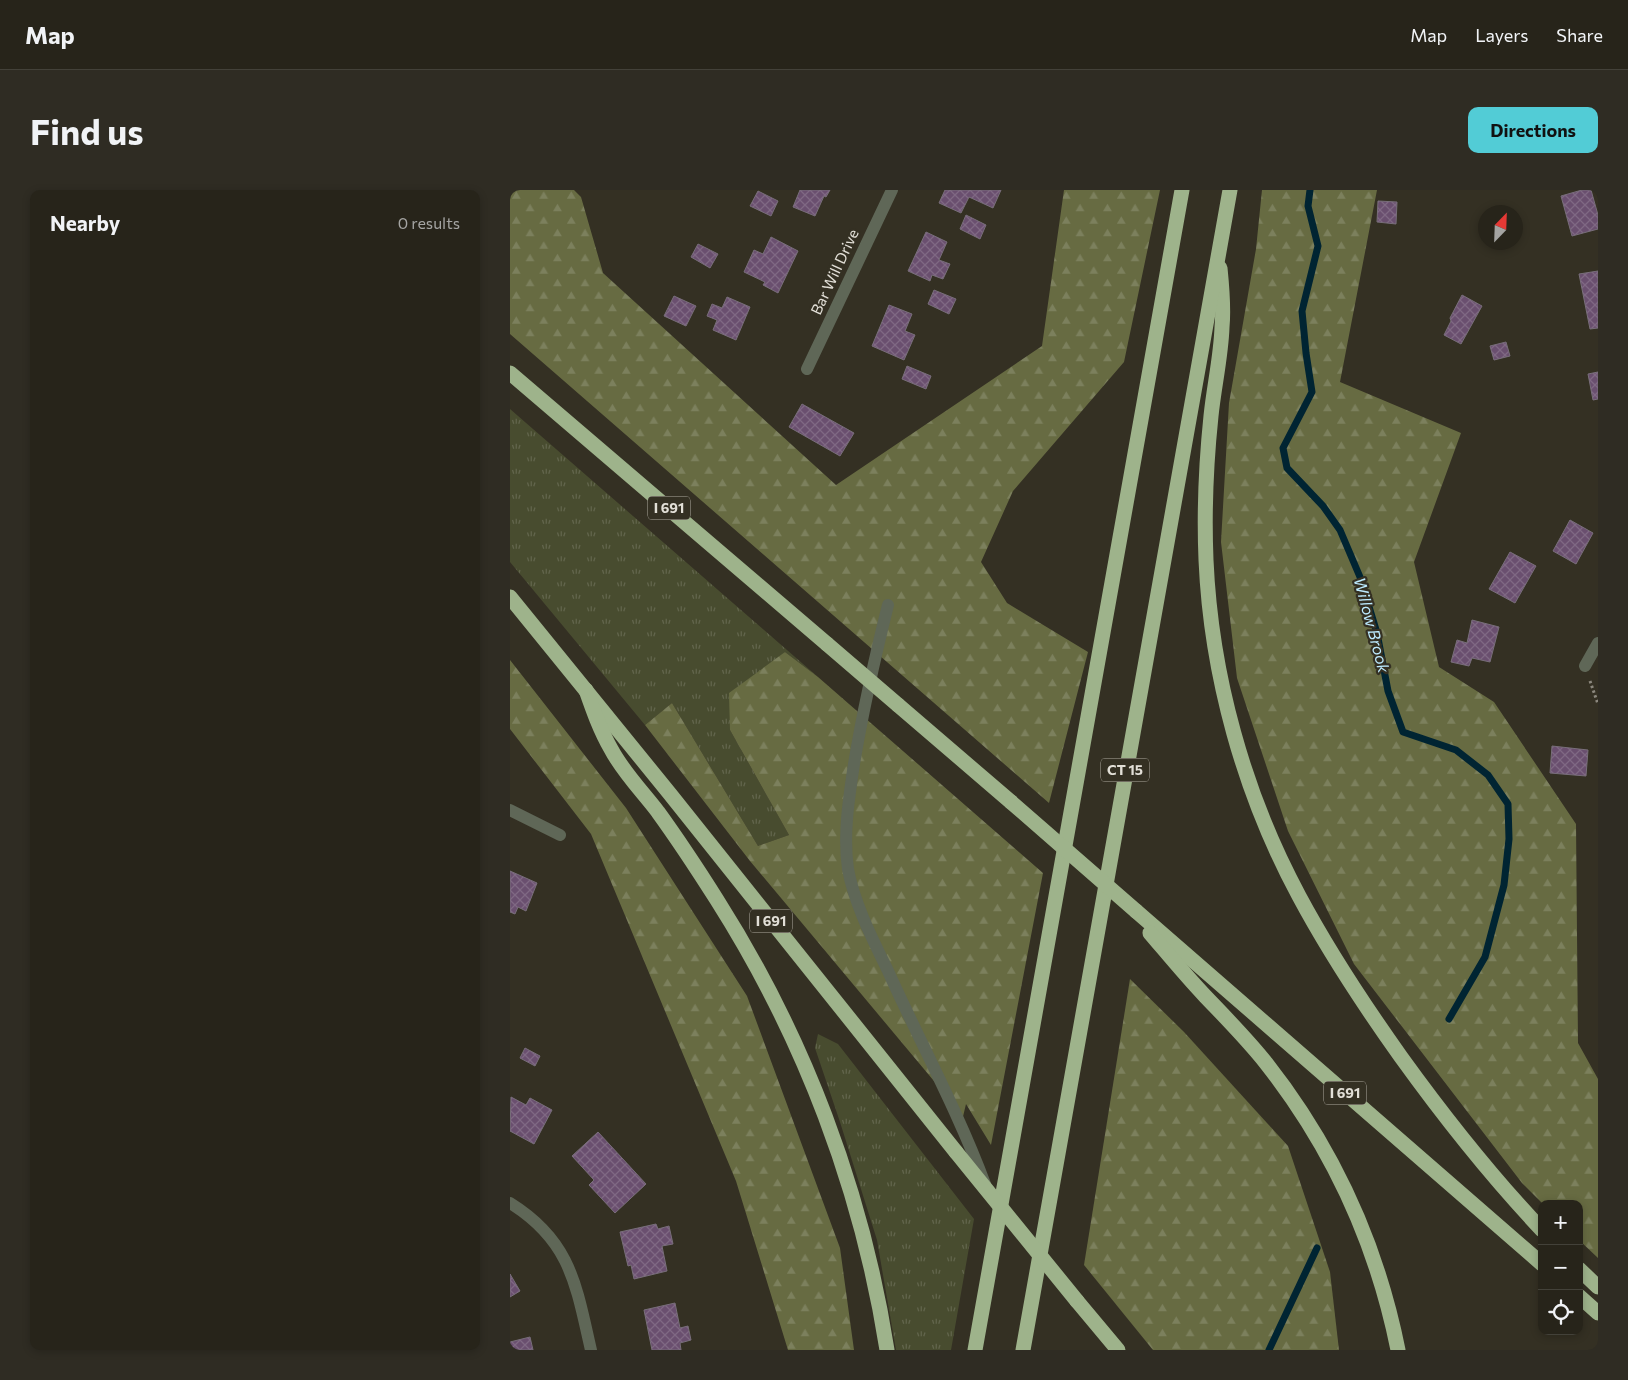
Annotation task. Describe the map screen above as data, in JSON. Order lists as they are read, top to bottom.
{
  "streets": {
    "highway": ["I 691", "CT 15"],
    "street": ["Bar Will Drive"]
  },
  "water": ["Willow Brook"],
  "north": "top right",
  "page": {
    "header": "Map",
    "nav": ["Map", "Layers", "Share"],
    "buttons": "Directions",
    "title": "Find us",
    "heading": ["Nearby", "0 results"],
    "map_buttons": ["+", "−"]
  }
}
